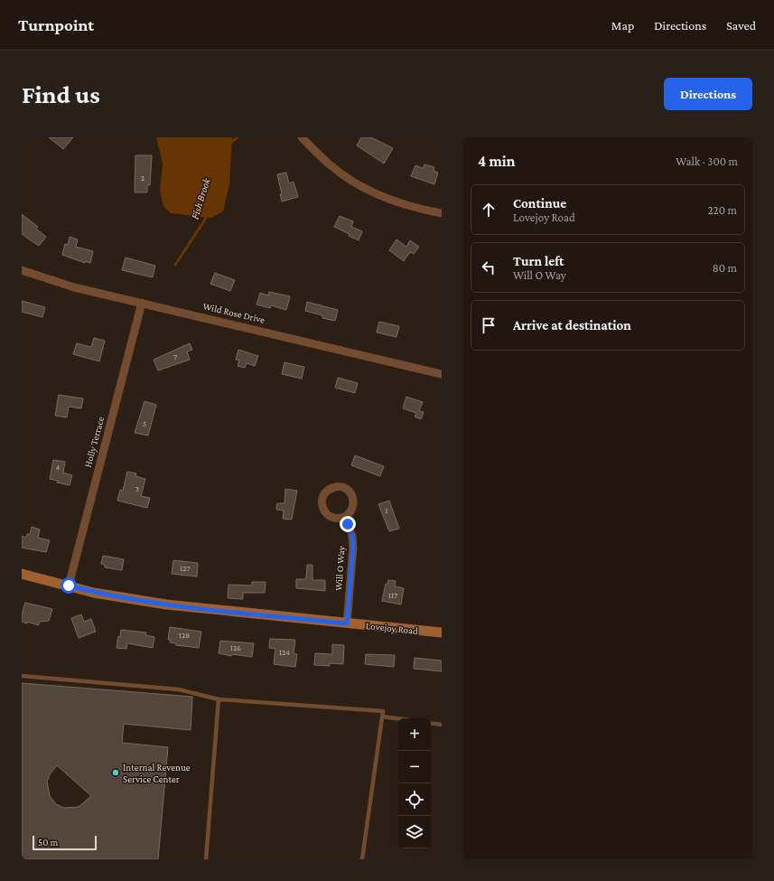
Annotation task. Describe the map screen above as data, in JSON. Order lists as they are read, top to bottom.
{
  "streets": {
    "main road": ["Lovejoy Road"],
    "street": ["Wild Rose Drive", "Holly Terrace", "Will O Way"]
  },
  "crossings": [
    ["Wild Rose Drive", "Holly Terrace"],
    ["Holly Terrace", "Lovejoy Road"],
    ["Will O Way", "Lovejoy Road"]
  ],
  "water": ["Fish Brook"],
  "places": ["Internal Revenue Service Center"],
  "house_numbers": [
    "2",
    "7",
    "5",
    "4",
    "3",
    "1",
    "127",
    "117",
    "128",
    "126",
    "124"
  ],
  "scale_bar": "50 m",
  "page": {
    "header": "Turnpoint",
    "nav": ["Map", "Directions", "Saved"],
    "buttons": "Directions",
    "title": "Find us",
    "heading": ["4 min", "Walk · 300 m"],
    "list": [
      ["Continue", "Lovejoy Road", "220 m"],
      ["Turn left", "Will O Way", "80 m"],
      "Arrive at destination"
    ],
    "map_buttons": ["+", "−"],
    "scale": "50 m"
  }
}
